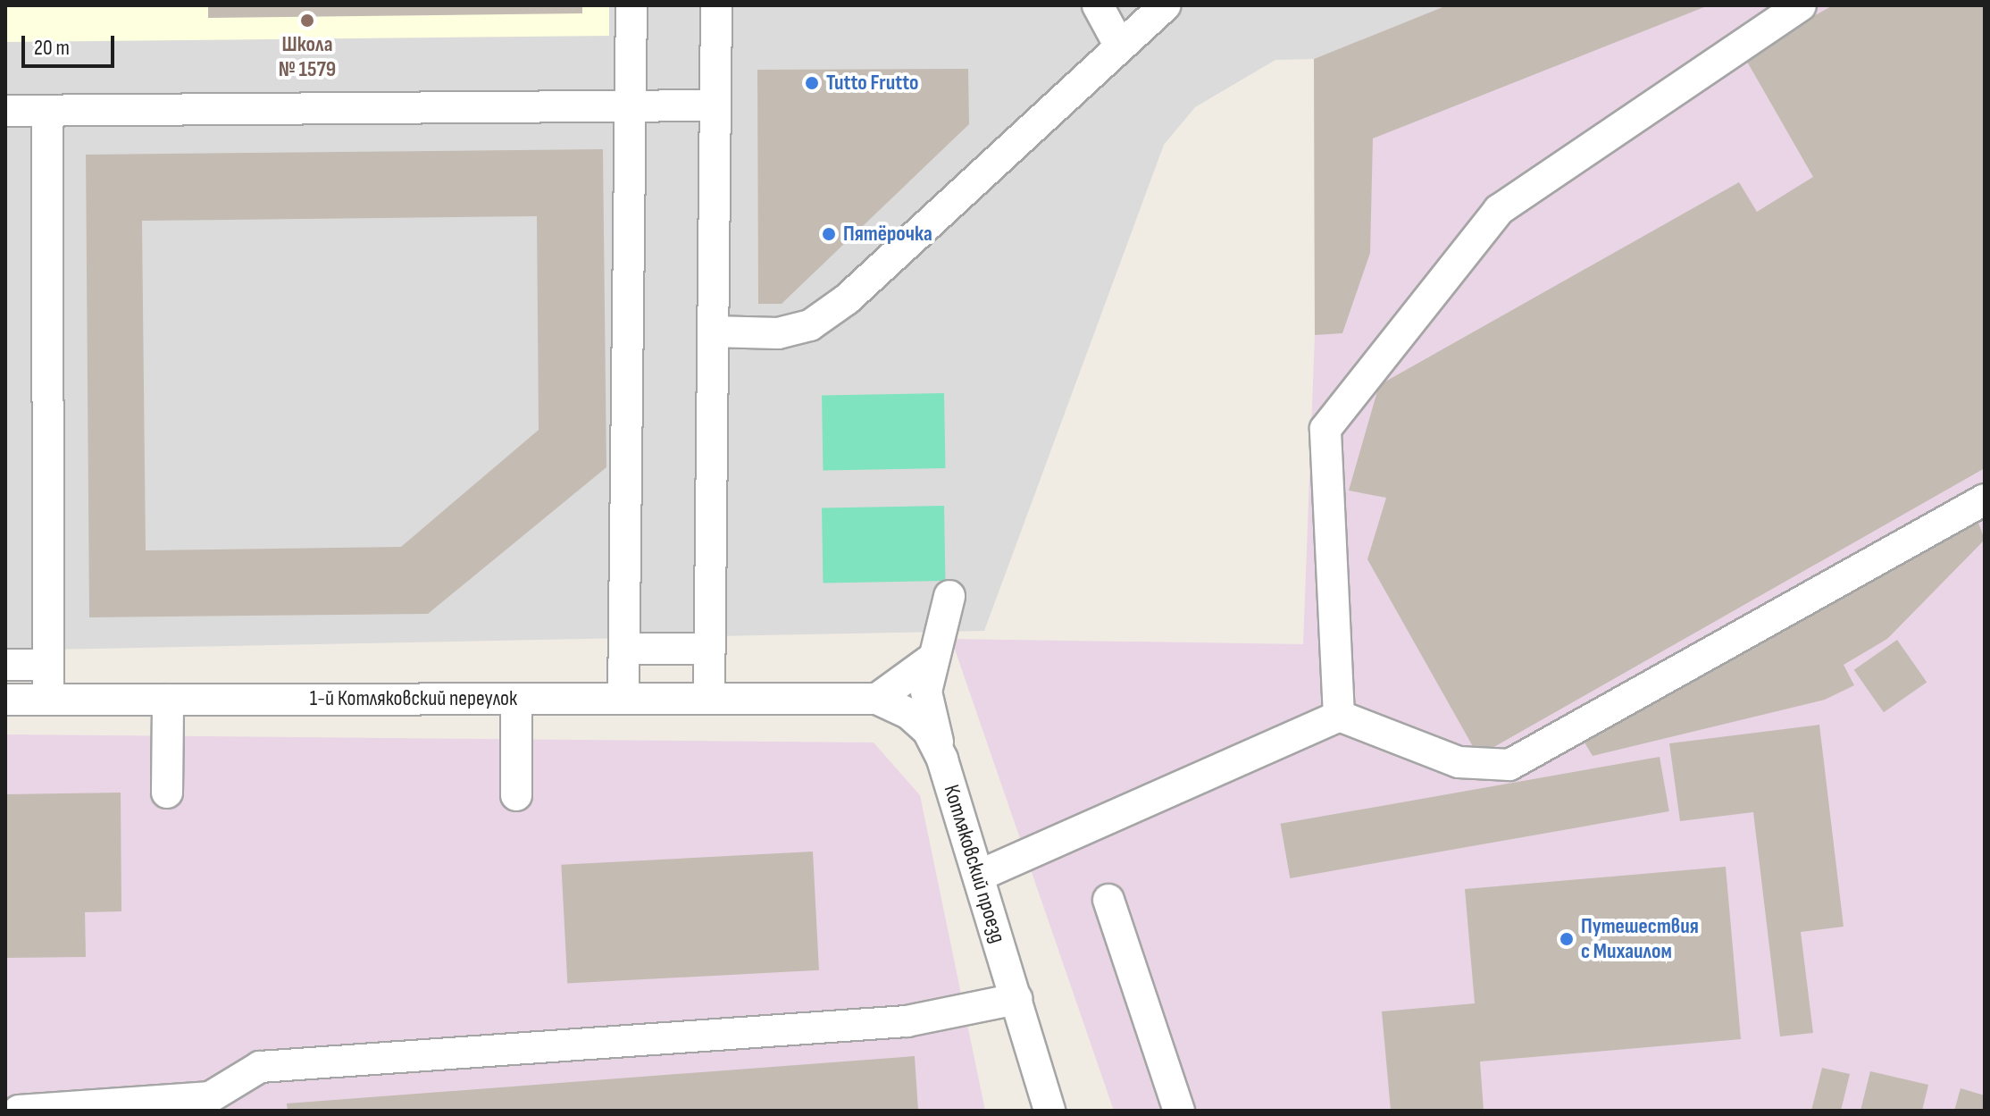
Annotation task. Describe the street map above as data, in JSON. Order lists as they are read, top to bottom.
{
  "streets": {
    "street": ["1-й Котляковский переулок", "Котляковский проезд"]
  },
  "crossings": [
    ["1-й Котляковский переулок", "Котляковский проезд"]
  ],
  "places": [
    "Школа № 1579",
    "Tutto Frutto",
    "Пятёрочка",
    "Путешествия с Михаилом"
  ],
  "scale_bar": "20 m"
}
